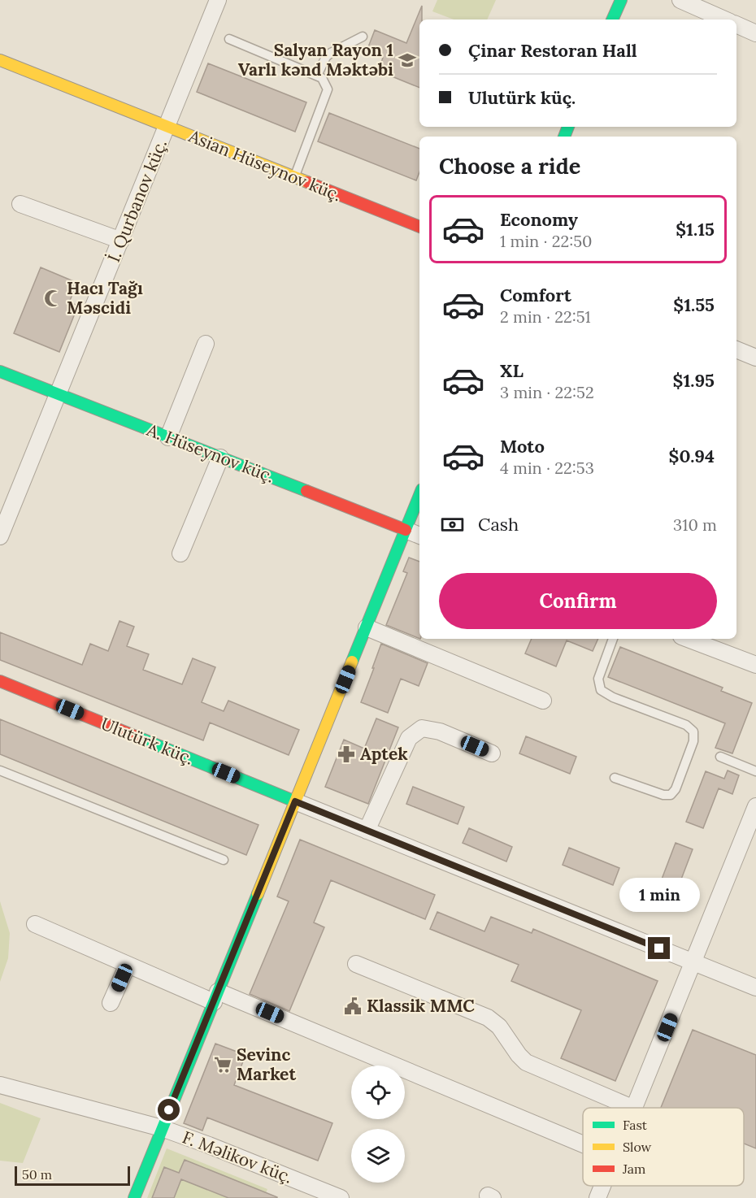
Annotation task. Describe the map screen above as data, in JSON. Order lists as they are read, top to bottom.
{
  "streets": {
    "street": [
      "Asian Hüseynov küç.",
      "İ. Qurbanov küç.",
      "A. Hüseynov küç.",
      "Ulutürk küç.",
      "F. Məlikov küç."
    ]
  },
  "crossings": [
    ["Asian Hüseynov küç.", "İ. Qurbanov küç."],
    ["İ. Qurbanov küç.", "A. Hüseynov küç."]
  ],
  "places": {
    "school or university": ["Salyan Rayon 1 Varlı kənd Məktəbi"],
    "mosque": ["Hacı Tağı Məscidi"],
    "pharmacy": ["Aptek"],
    "public building": ["Klassik MMC"],
    "supermarket": ["Sevinc Market"]
  },
  "legend": ["Fast", "Slow", "Jam"],
  "scale_bar": "50 m",
  "page": {
    "banner": ["Çinar Restoran Hall", "Ulutürk küç."],
    "heading": "Choose a ride",
    "list": [
      {
        "name": "Economy",
        "note": "1 min · 22:50",
        "value": "$1.15"
      },
      {
        "name": "Comfort",
        "note": "2 min · 22:51",
        "value": "$1.55"
      },
      {
        "name": "XL",
        "note": "3 min · 22:52",
        "value": "$1.95"
      },
      {
        "name": "Moto",
        "note": "4 min · 22:53",
        "value": "$0.94"
      }
    ],
    "pay": ["Cash", "310 m"],
    "buttons": "Confirm",
    "bubble": "1 min",
    "scale": "50 m"
  }
}
